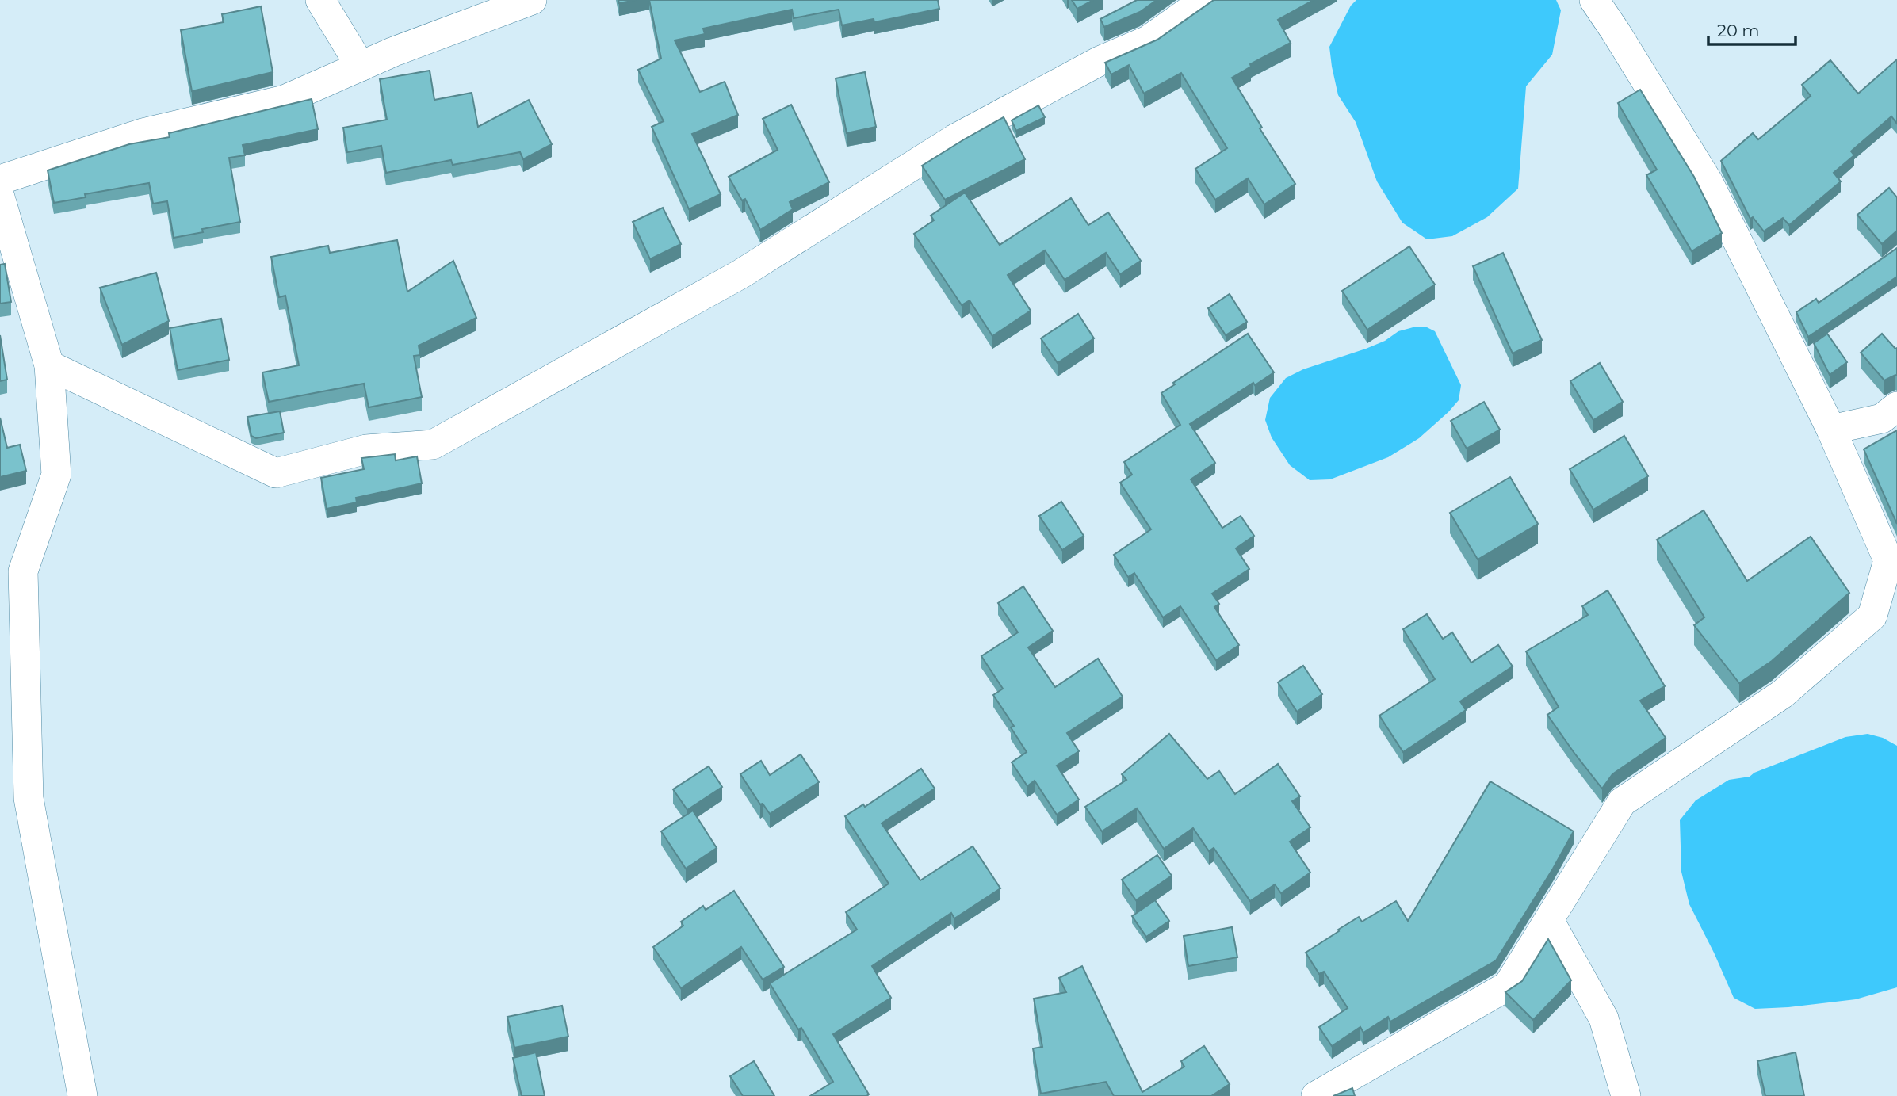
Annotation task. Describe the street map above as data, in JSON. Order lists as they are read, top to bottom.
{
  "scale_bar": "20 m"
}
